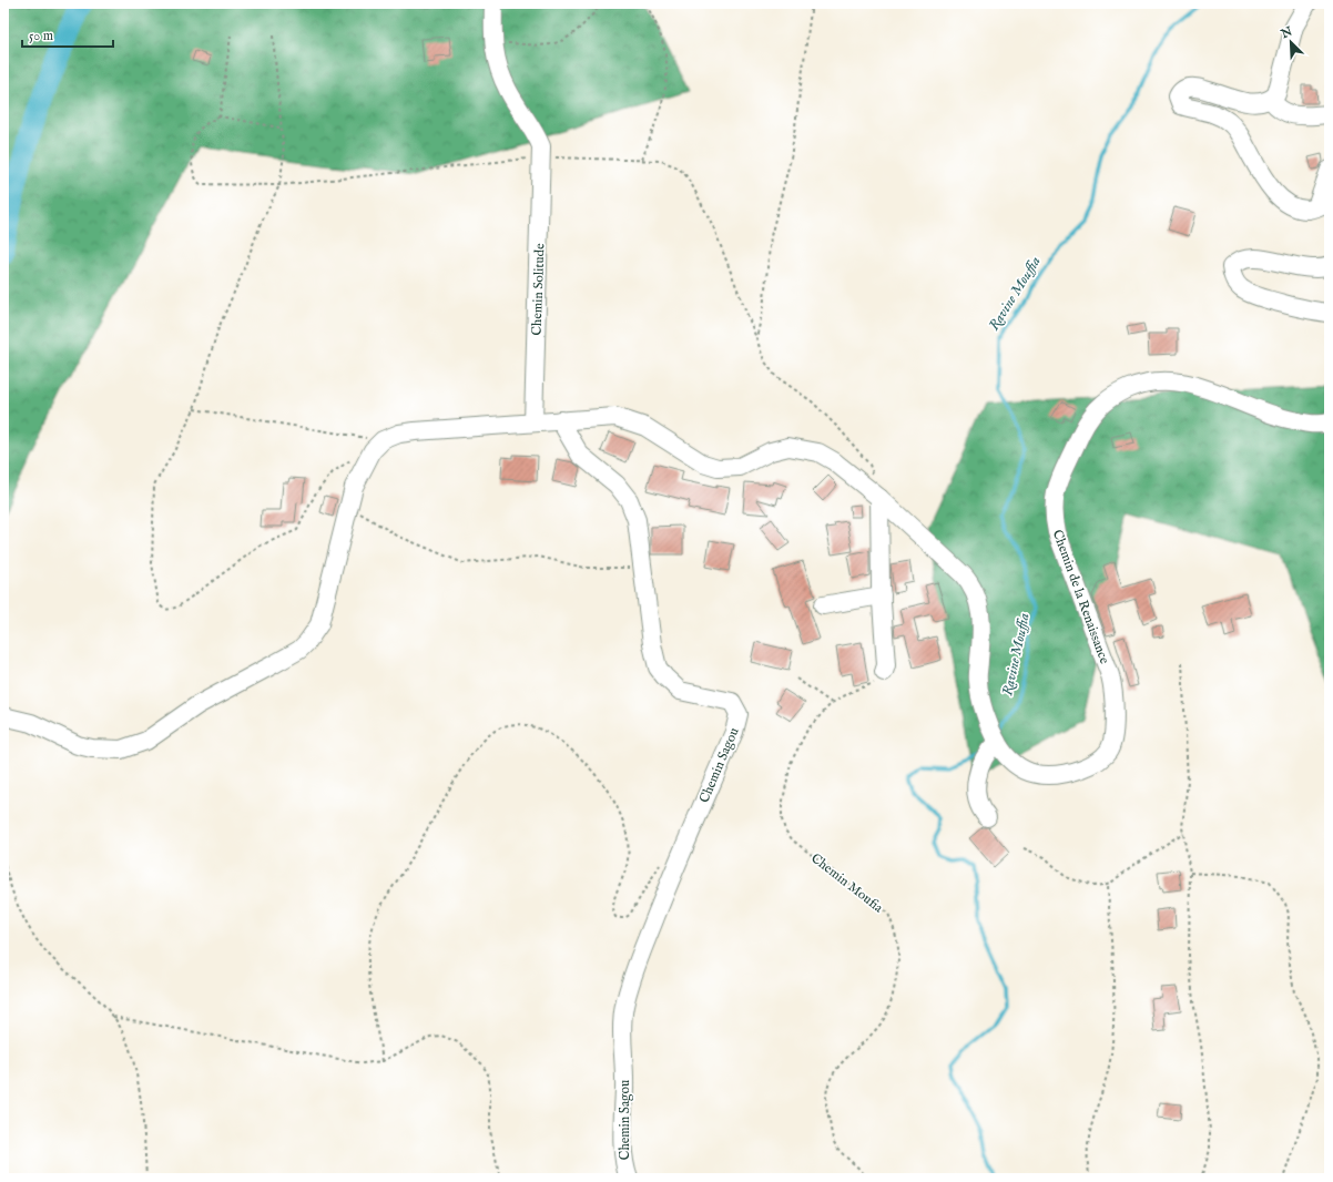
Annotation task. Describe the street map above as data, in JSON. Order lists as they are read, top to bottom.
{
  "streets": {
    "street": ["Chemin Solitude", "Chemin de la Renaissance", "Chemin Sagou"],
    "path": ["Chemin Moufia"]
  },
  "crossings": [
    ["Chemin Solitude", "Chemin de la Renaissance"],
    ["Chemin de la Renaissance", "Chemin Sagou"]
  ],
  "water": ["Ravine Mouffia"],
  "scale_bar": "50 m",
  "north": "top left"
}
